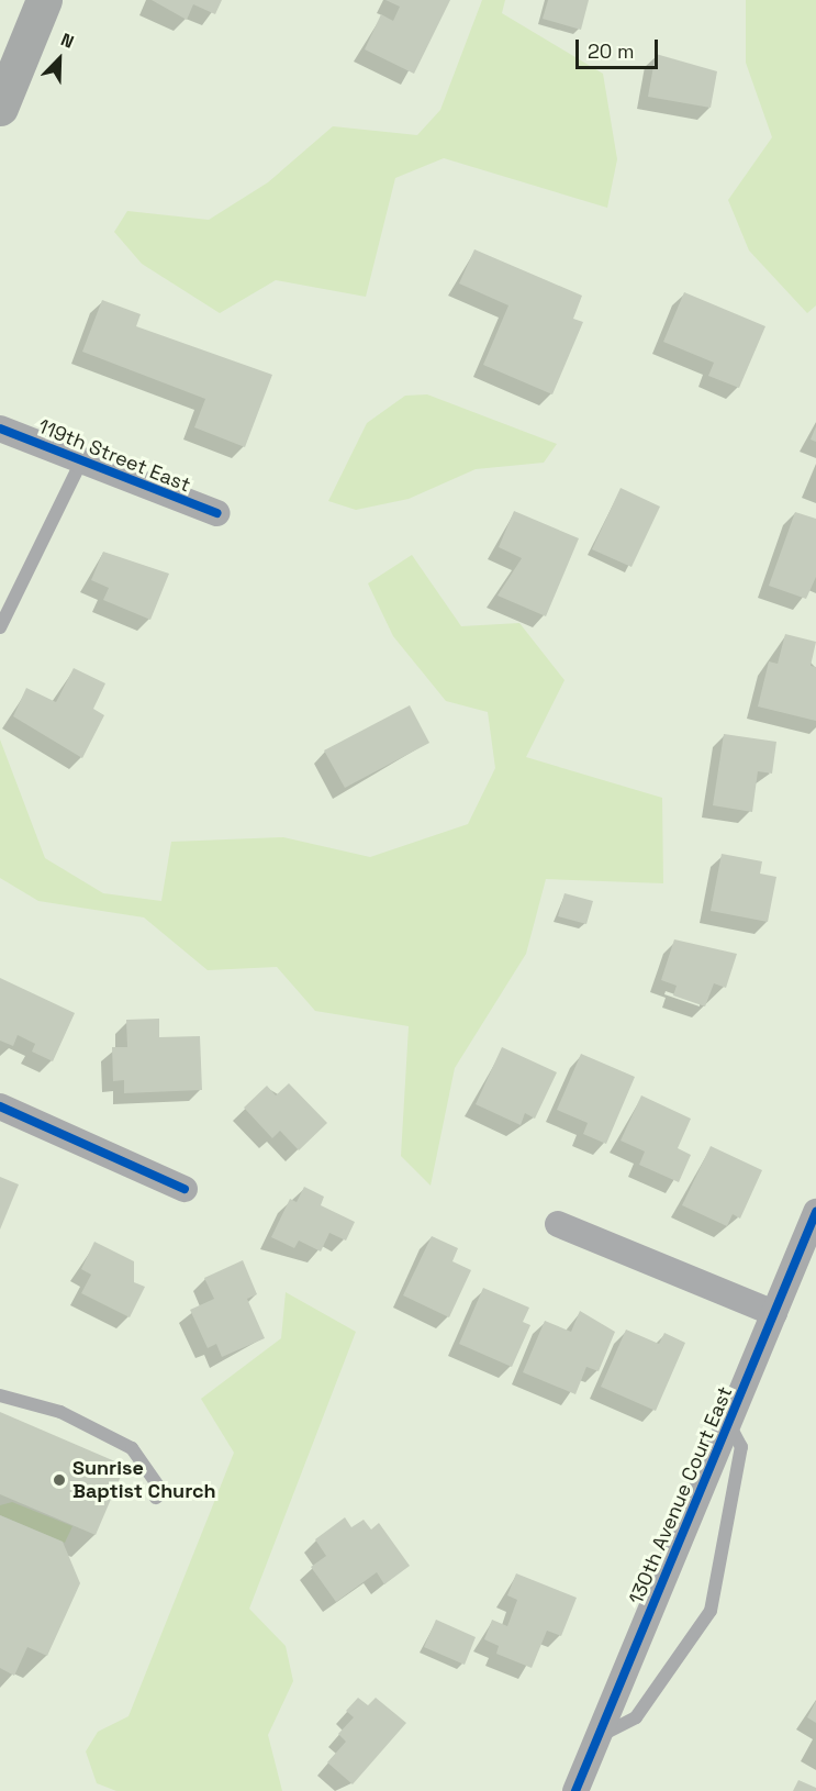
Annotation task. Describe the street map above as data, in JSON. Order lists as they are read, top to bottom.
{
  "streets": {
    "street": ["119th Street East", "130th Avenue Court East"]
  },
  "places": ["Sunrise Baptist Church"],
  "scale_bar": "20 m",
  "north": "top right"
}
